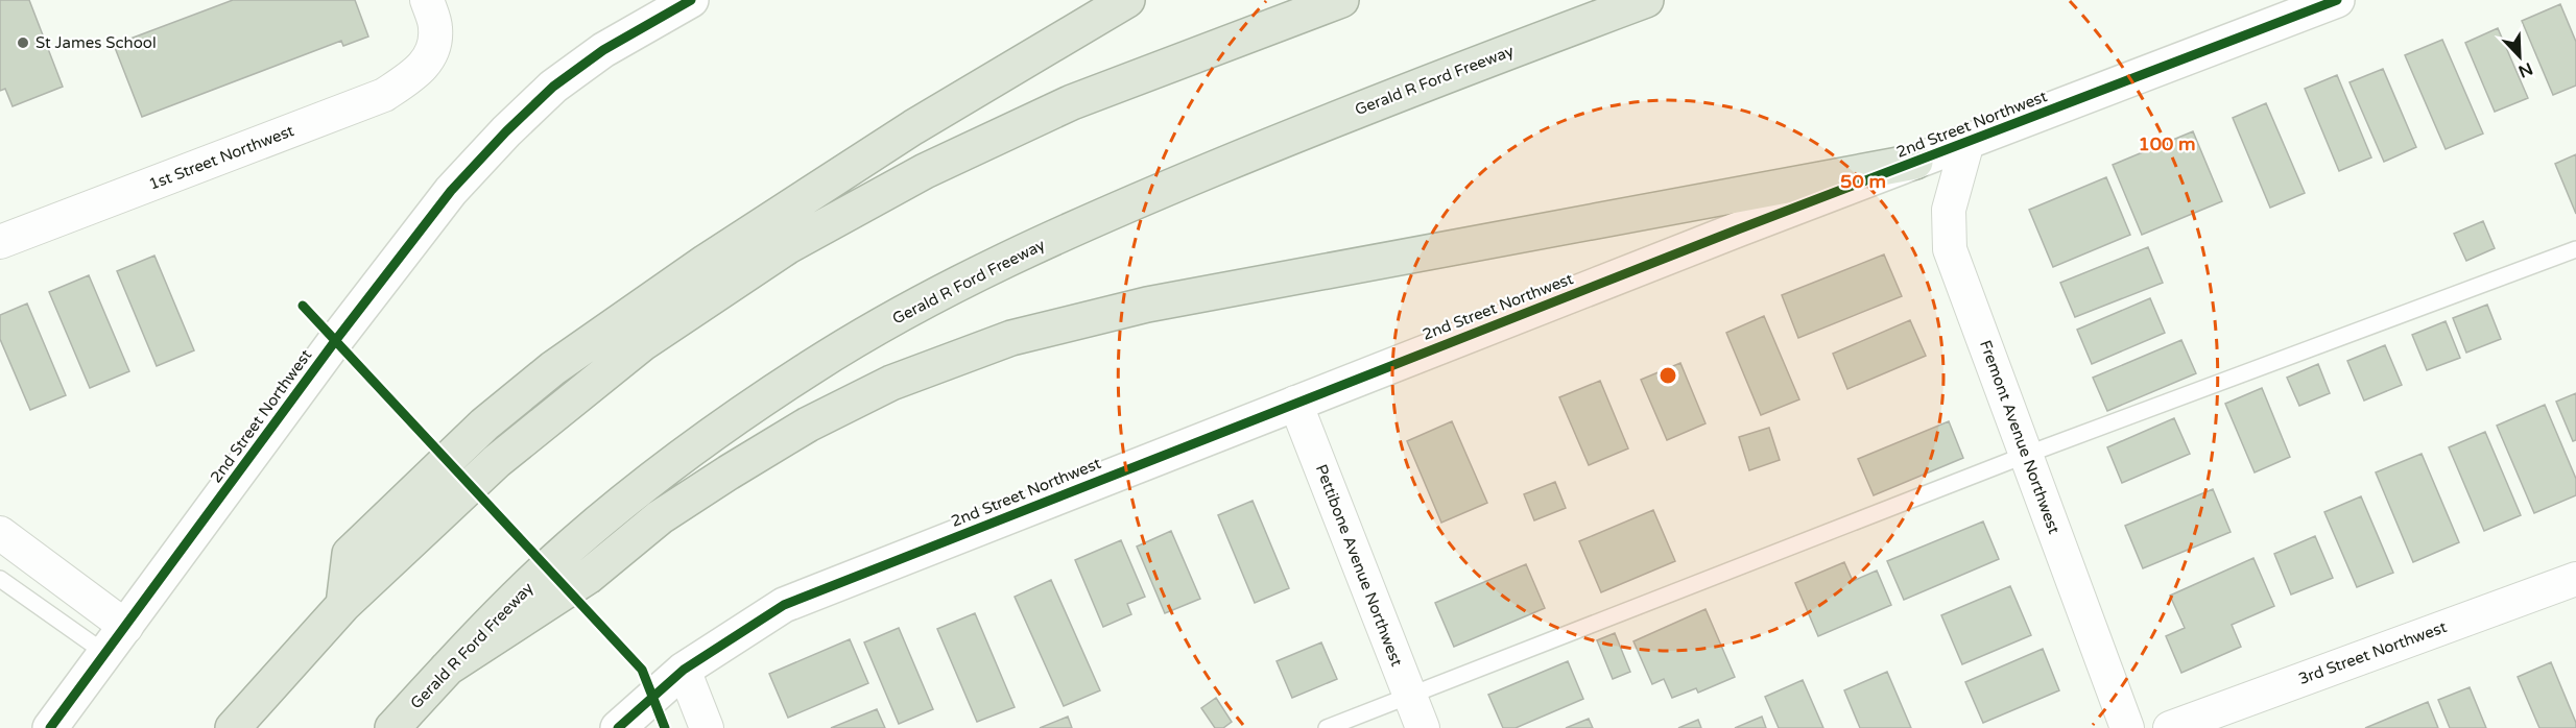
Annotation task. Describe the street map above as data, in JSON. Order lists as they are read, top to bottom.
{
  "streets": {
    "highway": ["Gerald R Ford Freeway"],
    "street": [
      "2nd Street Northwest",
      "1st Street Northwest",
      "Fremont Avenue Northwest",
      "Pettibone Avenue Northwest",
      "3rd Street Northwest"
    ]
  },
  "crossings": [
    ["2nd Street Northwest", "Fremont Avenue Northwest"],
    ["2nd Street Northwest", "Pettibone Avenue Northwest"]
  ],
  "places": ["St James School"],
  "north": "bottom right",
  "rings": ["100 m", "50 m"]
}
